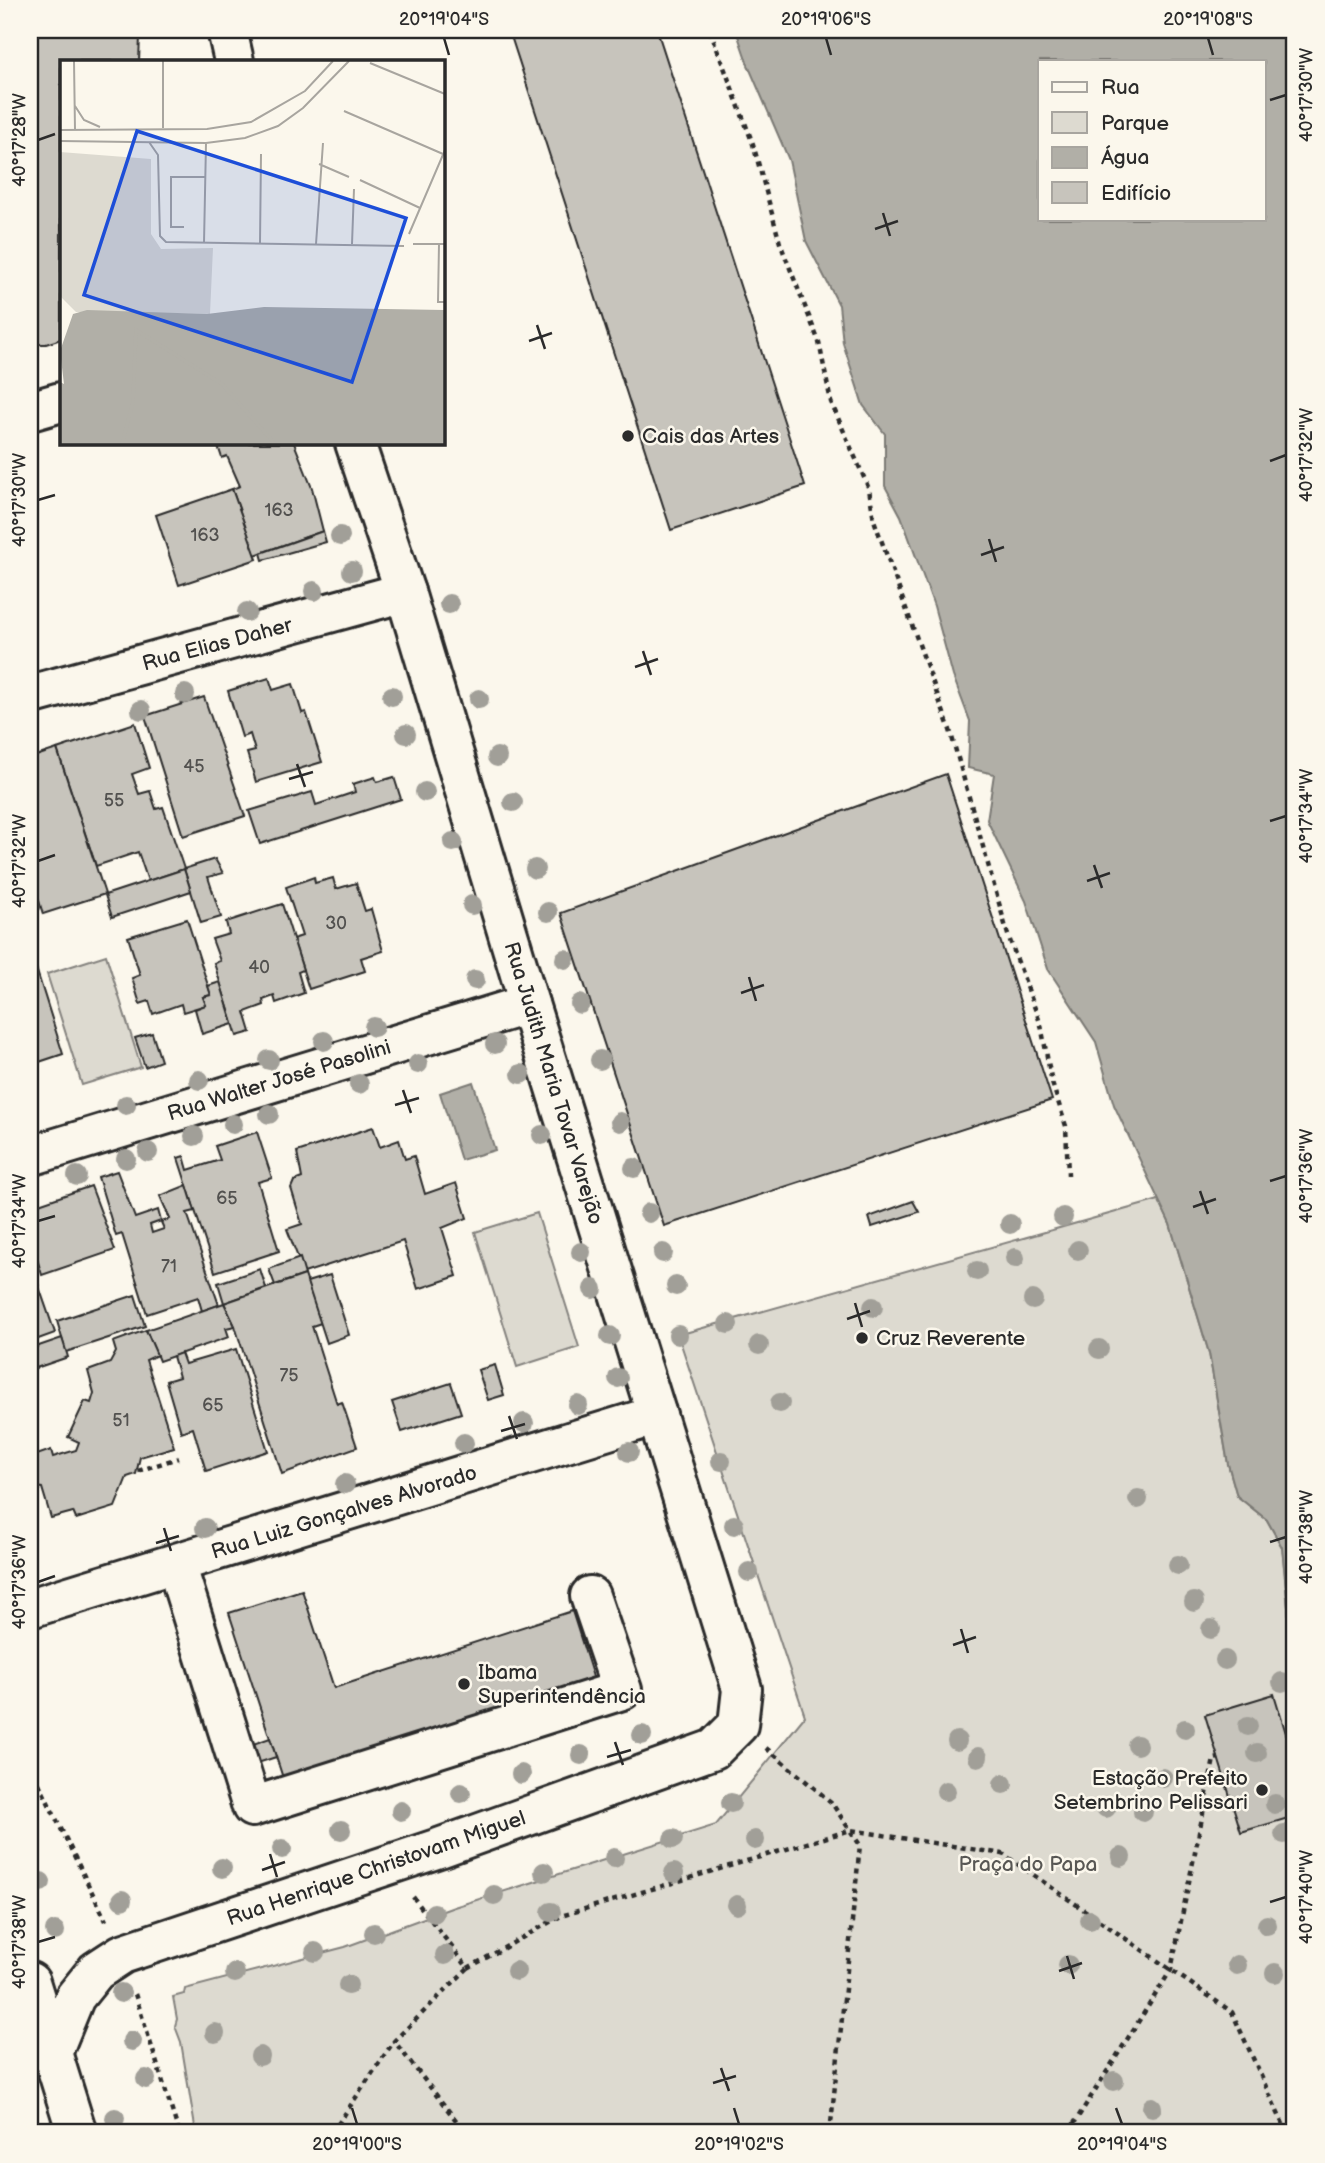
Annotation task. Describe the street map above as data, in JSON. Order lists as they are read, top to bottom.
{
  "streets": {
    "street": [
      "Rua Elias Daher",
      "Rua Walter José Pasolini",
      "Rua Judith Maria Tovar Varejão",
      "Rua Luiz Gonçalves Alvorado",
      "Rua Henrique Christovam Miguel"
    ]
  },
  "crossings": [
    ["Rua Elias Daher", "Rua Judith Maria Tovar Varejão"],
    ["Rua Walter José Pasolini", "Rua Judith Maria Tovar Varejão"],
    ["Rua Judith Maria Tovar Varejão", "Rua Luiz Gonçalves Alvorado"],
    ["Rua Judith Maria Tovar Varejão", "Rua Henrique Christovam Miguel"]
  ],
  "parks": ["Praça do Papa"],
  "places": [
    "Cais das Artes",
    "Cruz Reverente",
    "Ibama Superintendência",
    "Estação Prefeito Setembrino Pelissari"
  ],
  "house_numbers": [
    "163",
    "163",
    "45",
    "55",
    "30",
    "40",
    "65",
    "71",
    "75",
    "65",
    "51"
  ],
  "legend": [
    "Rua",
    "Parque",
    "Água",
    "Edifício"
  ],
  "coordinates": [
    "20°19'04\"S",
    "20°19'06\"S",
    "20°19'08\"S",
    "40°17'30\"W",
    "40°17'28\"W",
    "40°17'32\"W",
    "40°17'34\"W",
    "40°17'36\"W",
    "40°17'38\"W",
    "40°17'40\"W",
    "20°19'00\"S",
    "20°19'02\"S"
  ]
}
